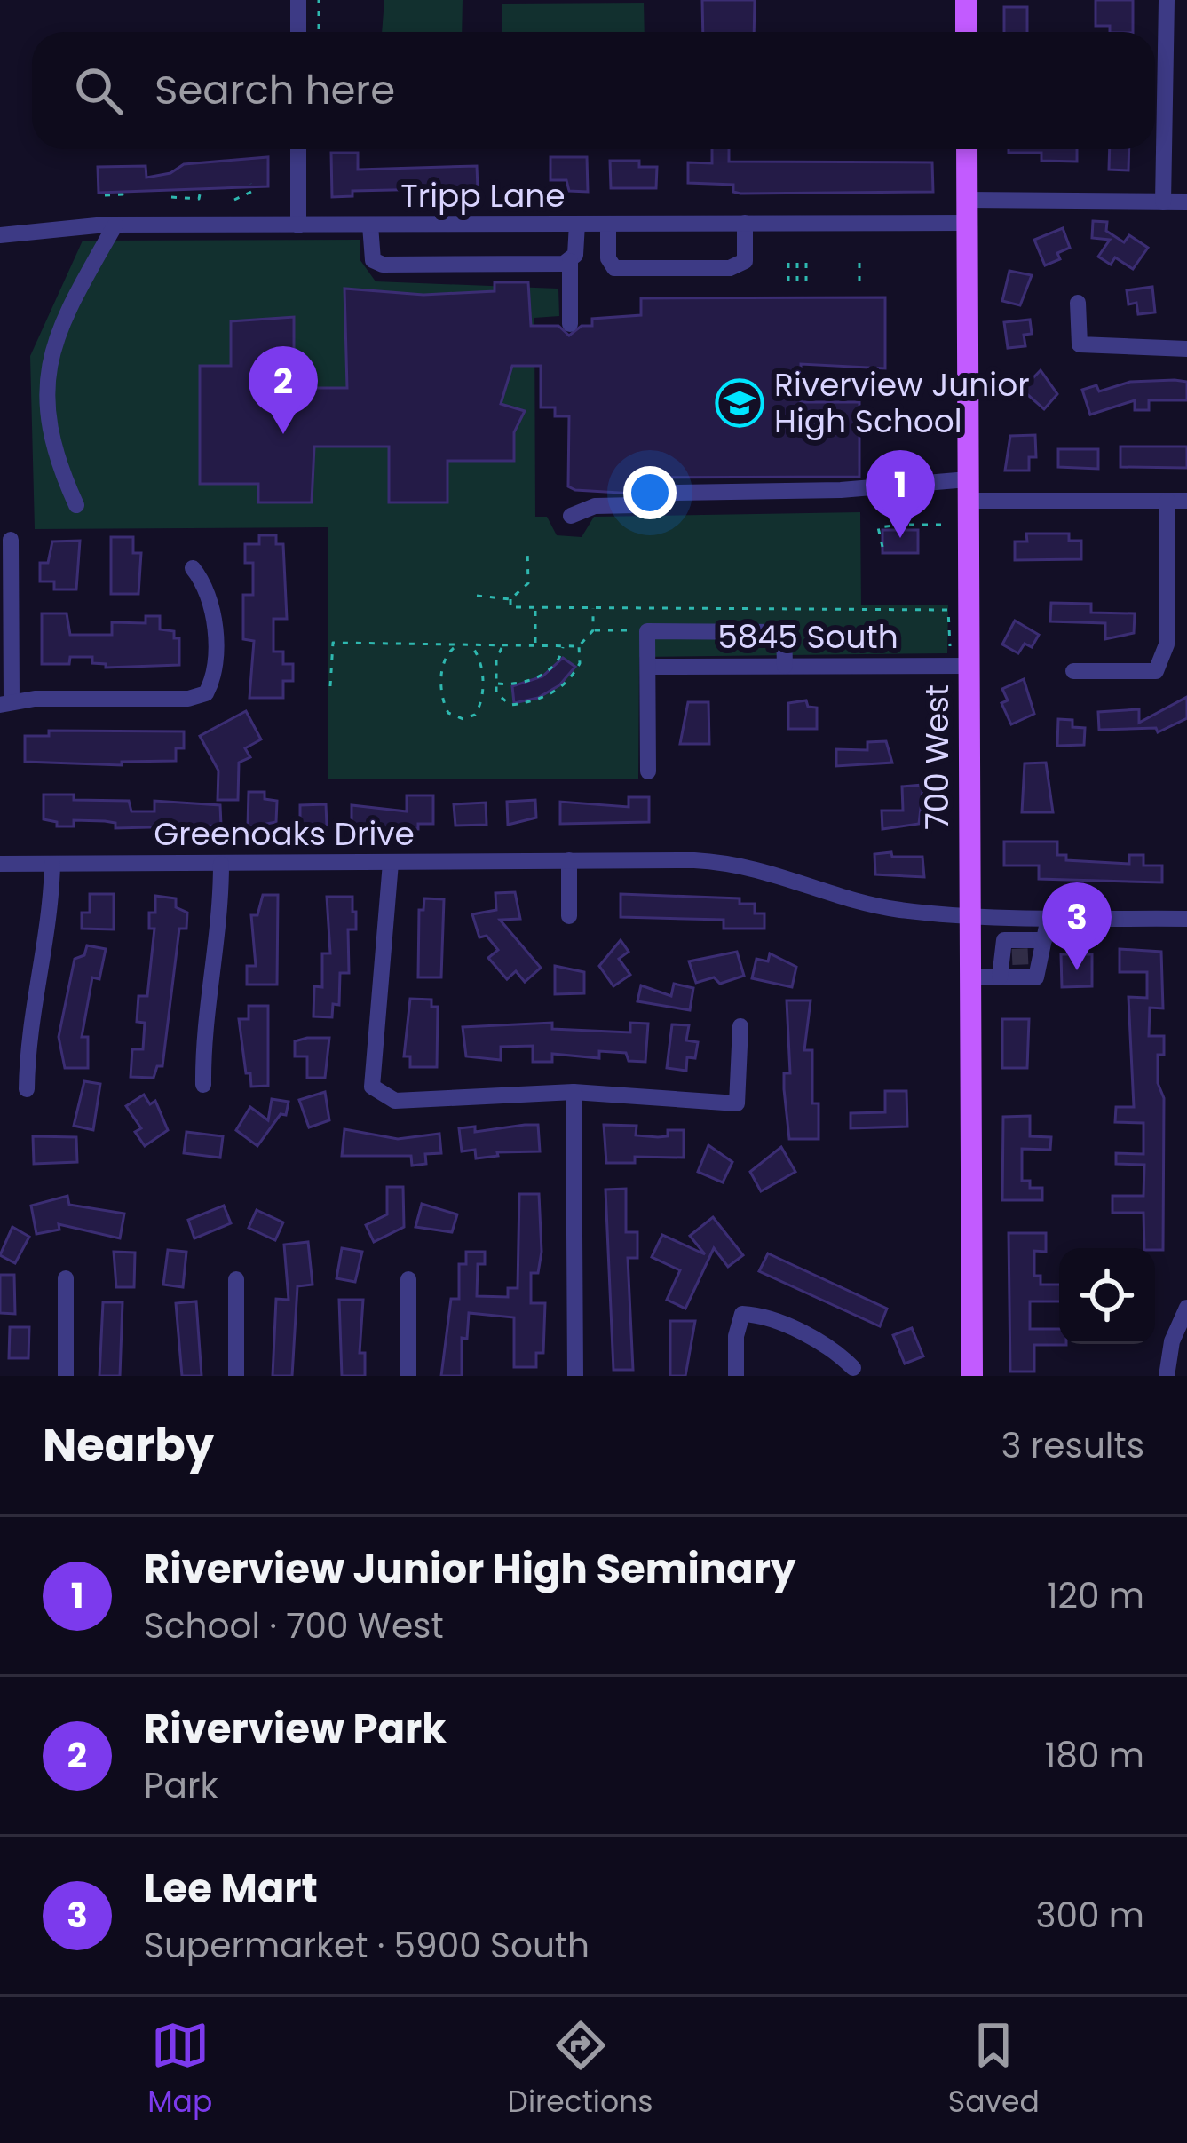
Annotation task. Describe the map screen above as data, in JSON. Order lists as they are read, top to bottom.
{
  "streets": {
    "main road": ["700 West"],
    "street": ["Tripp Lane", "5845 South", "Greenoaks Drive"]
  },
  "crossings": [
    ["Tripp Lane", "700 West"],
    ["5845 South", "700 West"],
    ["700 West", "Greenoaks Drive"]
  ],
  "places": {
    "school or university": ["Riverview Junior High School"]
  },
  "page": {
    "search": "Search here",
    "pins": ["2", "1", "3"],
    "heading": ["Nearby", "3 results"],
    "list": [
      {
        "mark": "1",
        "name": "Riverview Junior High Seminary",
        "note": "School · 700 West",
        "value": "120 m"
      },
      {
        "mark": "2",
        "name": "Riverview Park",
        "note": "Park",
        "value": "180 m"
      },
      {
        "mark": "3",
        "name": "Lee Mart",
        "note": "Supermarket · 5900 South",
        "value": "300 m"
      }
    ],
    "nav": ["Map", "Directions", "Saved"]
  }
}
